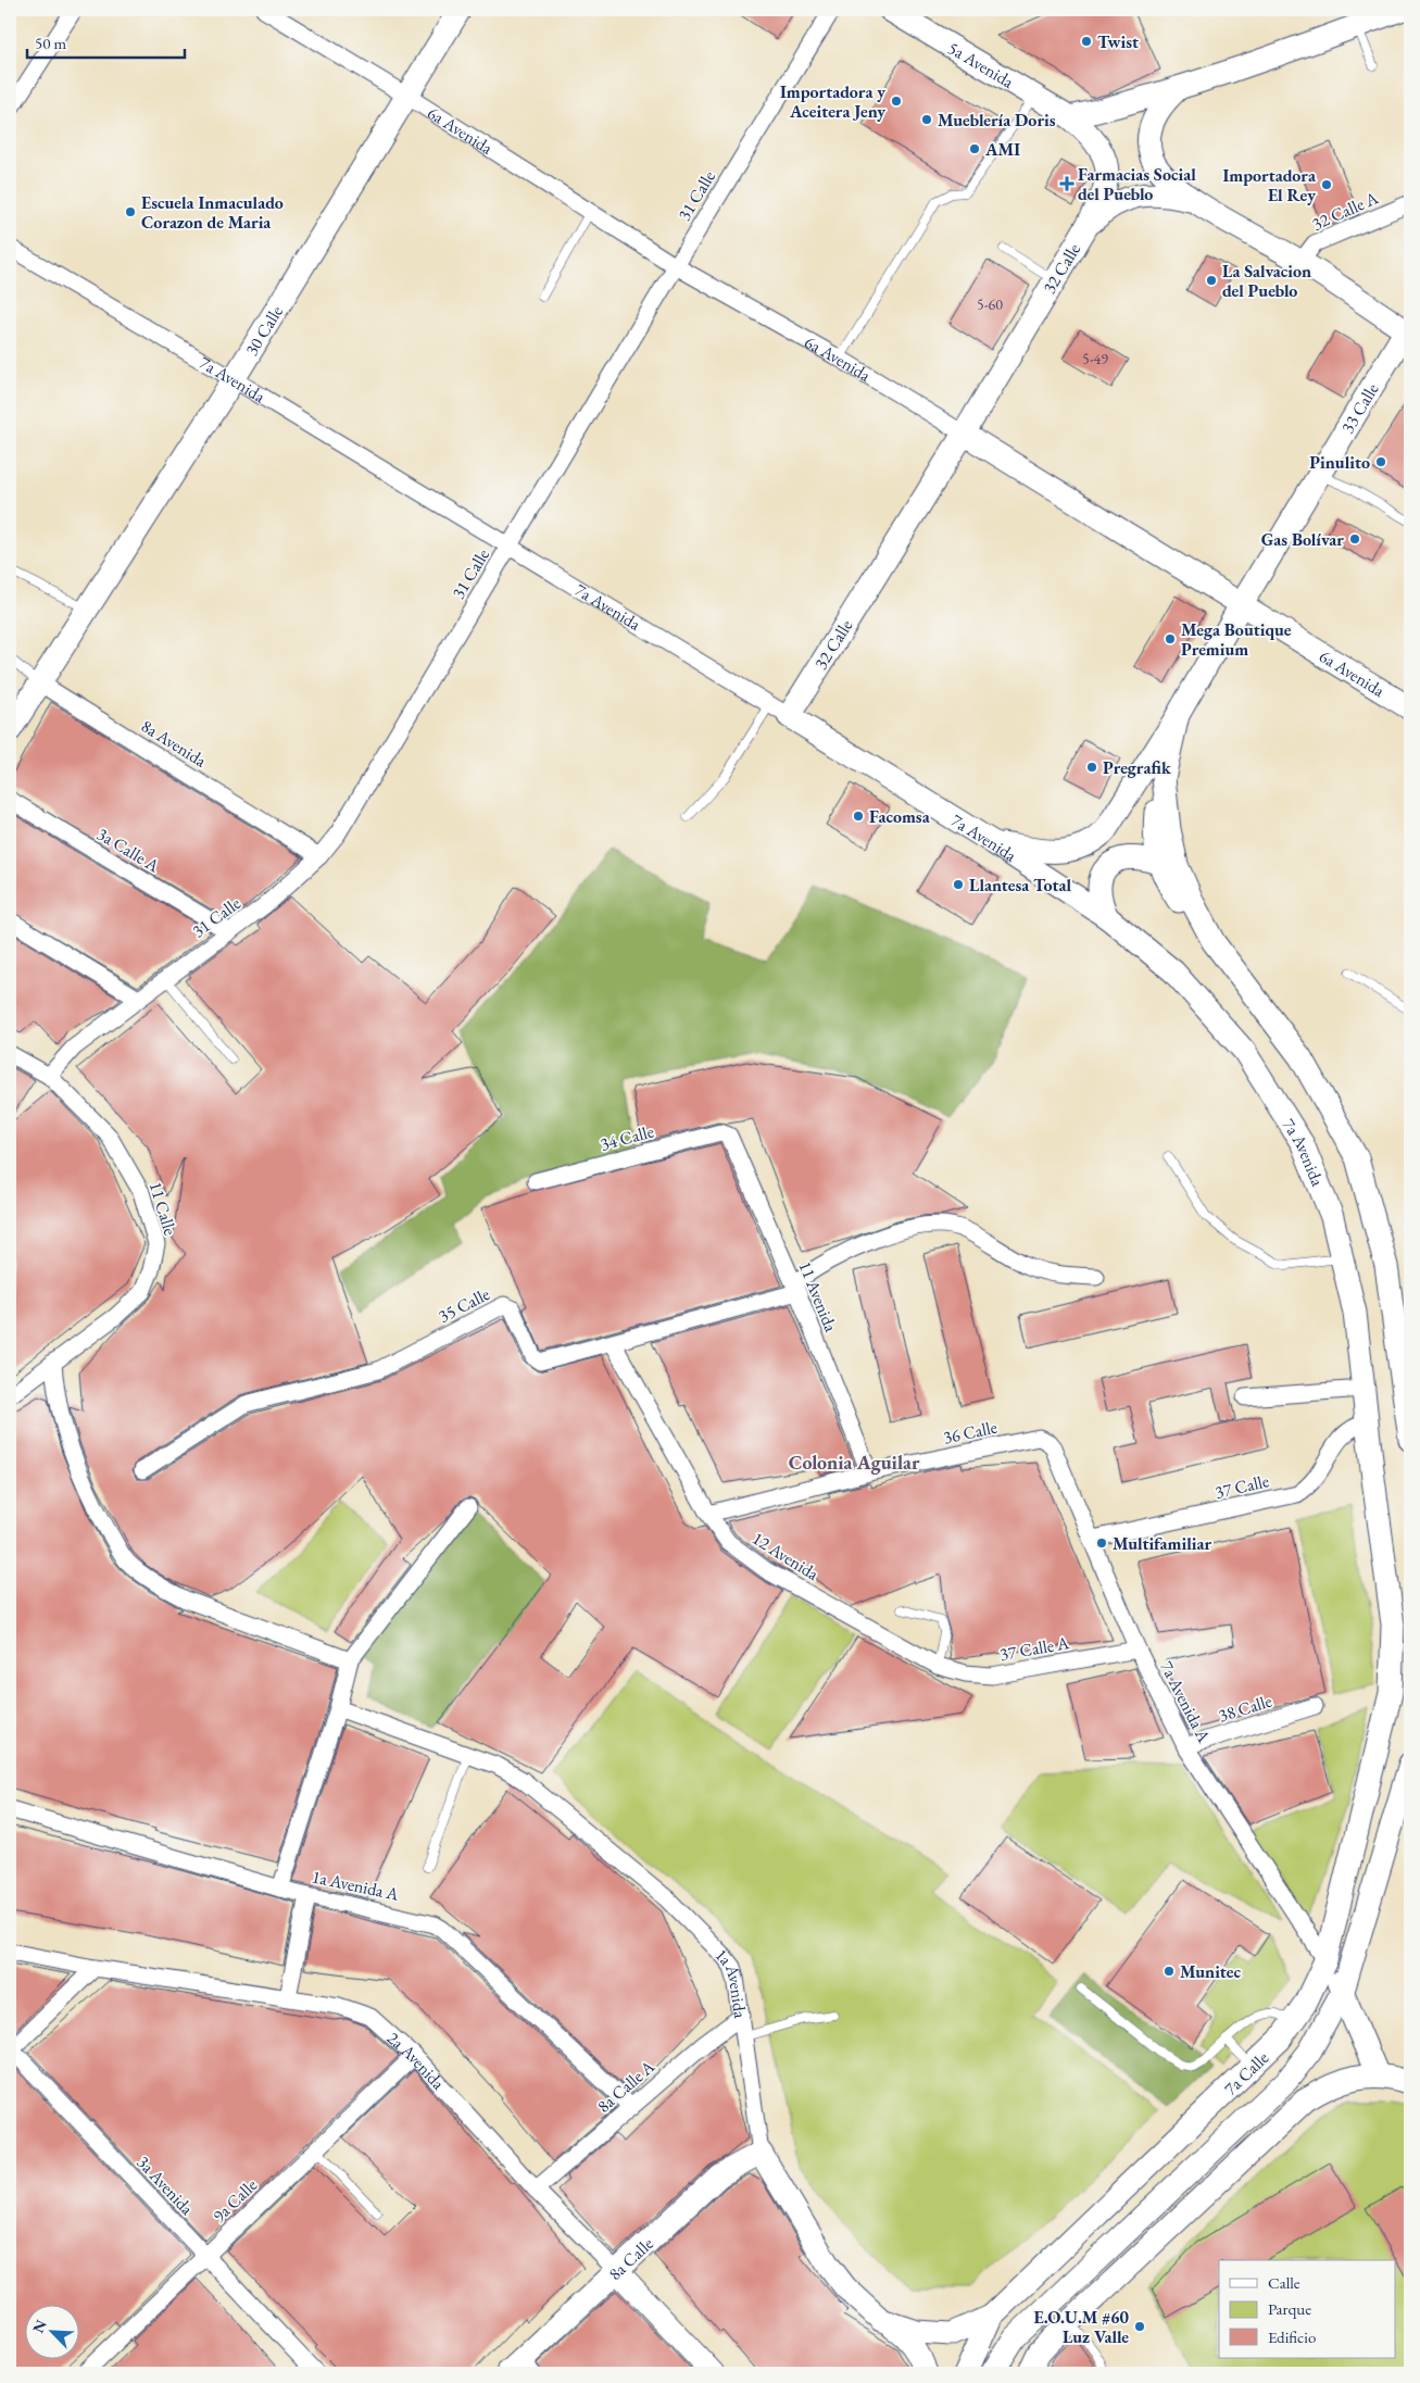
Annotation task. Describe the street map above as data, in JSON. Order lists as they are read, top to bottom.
{
  "streets": {
    "main road": [
      "5a Avenida",
      "6a Avenida",
      "32 Calle",
      "30 Calle",
      "7a Avenida",
      "33 Calle",
      "1a Avenida",
      "2a Avenida",
      "7a Calle",
      "8a Calle"
    ],
    "street": [
      "31 Calle",
      "32 Calle A",
      "8a Avenida",
      "3a Calle A",
      "34 Calle",
      "11 Calle",
      "11 Avenida",
      "35 Calle",
      "36 Calle",
      "37 Calle",
      "12 Avenida",
      "37 Calle A",
      "7a Avenida A",
      "38 Calle",
      "1a Avenida A",
      "8a Calle A",
      "3a Avenida",
      "9a Calle"
    ]
  },
  "crossings": [
    ["5a Avenida", "32 Calle"],
    ["6a Avenida", "31 Calle"],
    ["6a Avenida", "32 Calle"],
    ["6a Avenida", "30 Calle"],
    ["6a Avenida", "33 Calle"],
    ["31 Calle", "7a Avenida"],
    ["31 Calle", "8a Avenida"],
    ["31 Calle", "3a Calle A"],
    ["31 Calle", "11 Calle"],
    ["32 Calle", "7a Avenida"],
    ["30 Calle", "7a Avenida"],
    ["30 Calle", "8a Avenida"],
    ["7a Avenida", "33 Calle"],
    ["7a Avenida", "37 Calle"],
    ["7a Avenida", "7a Calle"],
    ["34 Calle", "11 Avenida"],
    ["11 Avenida", "35 Calle"],
    ["11 Avenida", "36 Calle"],
    ["35 Calle", "12 Avenida"],
    ["36 Calle", "12 Avenida"],
    ["36 Calle", "7a Avenida A"],
    ["37 Calle", "7a Avenida A"],
    ["12 Avenida", "37 Calle A"],
    ["37 Calle A", "7a Avenida A"],
    ["7a Avenida A", "38 Calle"],
    ["7a Avenida A", "7a Calle"],
    ["1a Avenida A", "8a Calle A"],
    ["1a Avenida", "7a Calle"],
    ["1a Avenida", "8a Calle A"],
    ["1a Avenida", "8a Calle"],
    ["2a Avenida", "8a Calle A"],
    ["2a Avenida", "9a Calle"],
    ["2a Avenida", "8a Calle"],
    ["3a Avenida", "9a Calle"]
  ],
  "districts": ["Colonia Aguilar"],
  "places": {
    "other": [
      "Twist",
      "Importadora y Aceitera Jeny",
      "Mueblería Doris",
      "AMI",
      "Importadora El Rey",
      "Escuela Inmaculado Corazon de Maria",
      "La Salvacion del Pueblo",
      "Pinulito",
      "Gas Bolívar",
      "Mega Boutique Premium",
      "Pregrafik",
      "Facomsa",
      "Llantesa Total",
      "Multifamiliar",
      "Munitec",
      "E.O.U.M #60 Luz Valle"
    ],
    "health": ["Farmacias Social del Pueblo"]
  },
  "house_numbers": ["5-60", "5-49"],
  "legend": ["Calle", "Parque", "Edificio"],
  "scale_bar": "50 m",
  "north": "top left"
}
